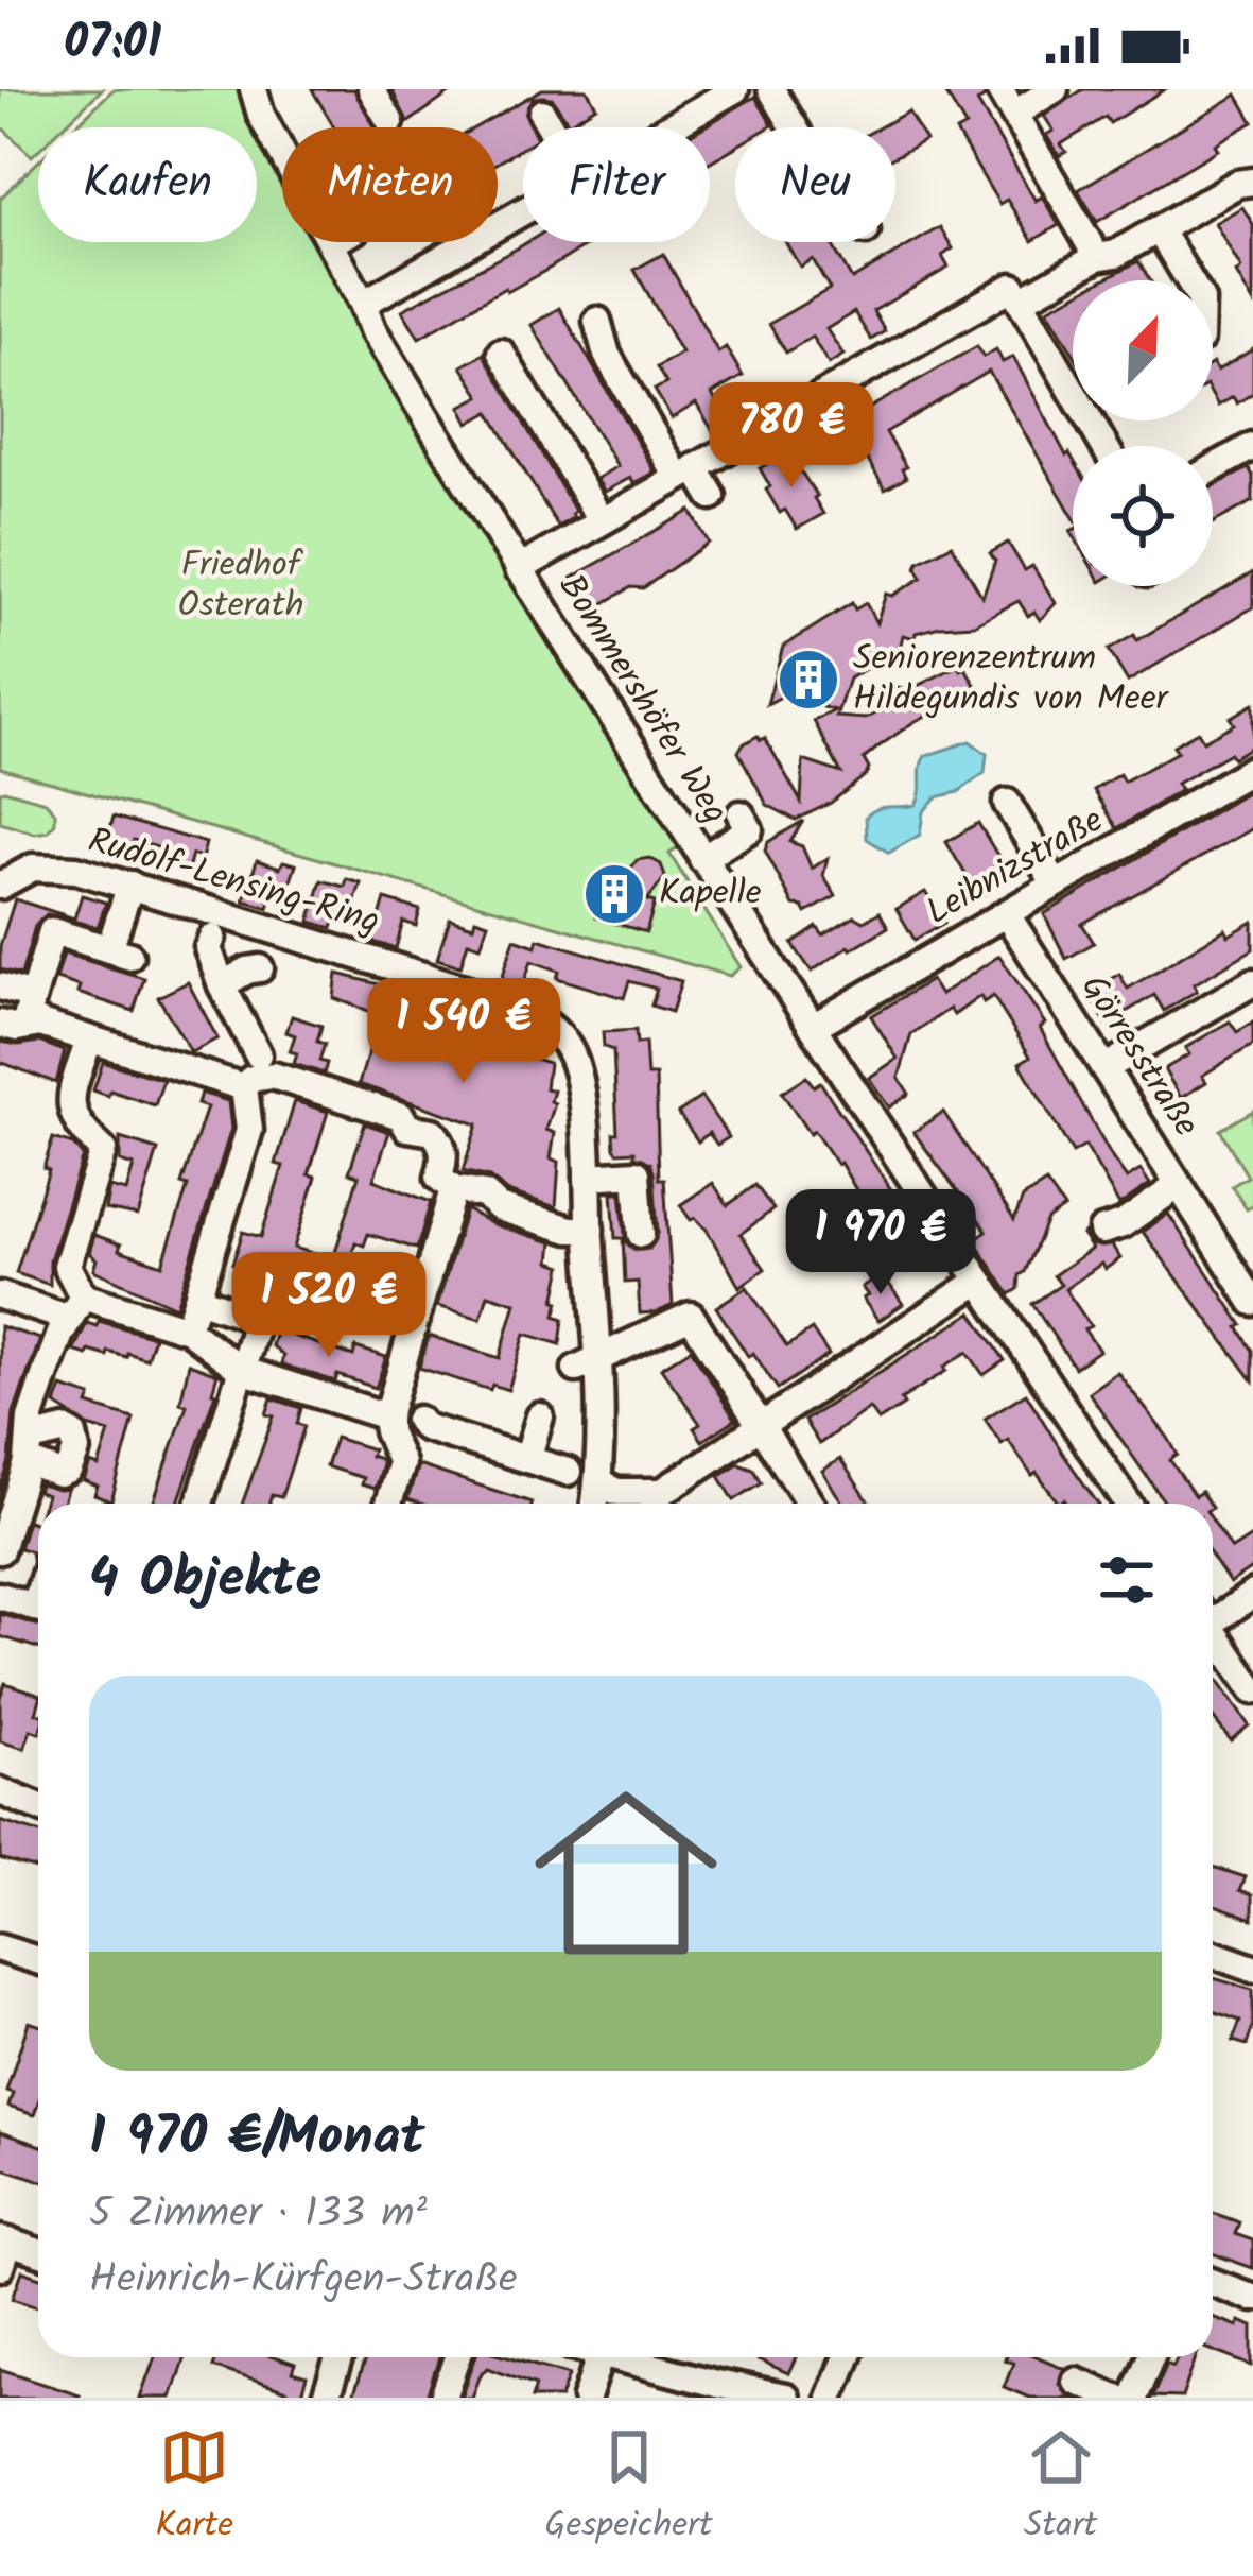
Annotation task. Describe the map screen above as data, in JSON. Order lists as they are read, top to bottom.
{
  "streets": {
    "street": [
      "Bommershöfer Weg",
      "Leibnizstraße",
      "Rudolf-Lensing-Ring",
      "Görresstraße"
    ]
  },
  "crossings": [
    ["Bommershöfer Weg", "Leibnizstraße"],
    ["Leibnizstraße", "Görresstraße"]
  ],
  "parks": ["Friedhof Osterath"],
  "places": {
    "building": ["Seniorenzentrum Hildegundis von Meer", "Kapelle"]
  },
  "north": "top right",
  "page": {
    "status": "07:01",
    "chip": [
      "Kaufen",
      "Mieten",
      "Filter",
      "Neu"
    ],
    "price": [
      "780 €",
      "1 540 €",
      "1 970 €",
      "1 520 €"
    ],
    "heading": "4 Objekte",
    "list": [
      {
        "name": "1 970 €/Monat",
        "note": "5 Zimmer · 133 m² · Heinrich-Kürfgen-Straße"
      }
    ],
    "tabs": ["Karte", "Gespeichert", "Start"]
  }
}
